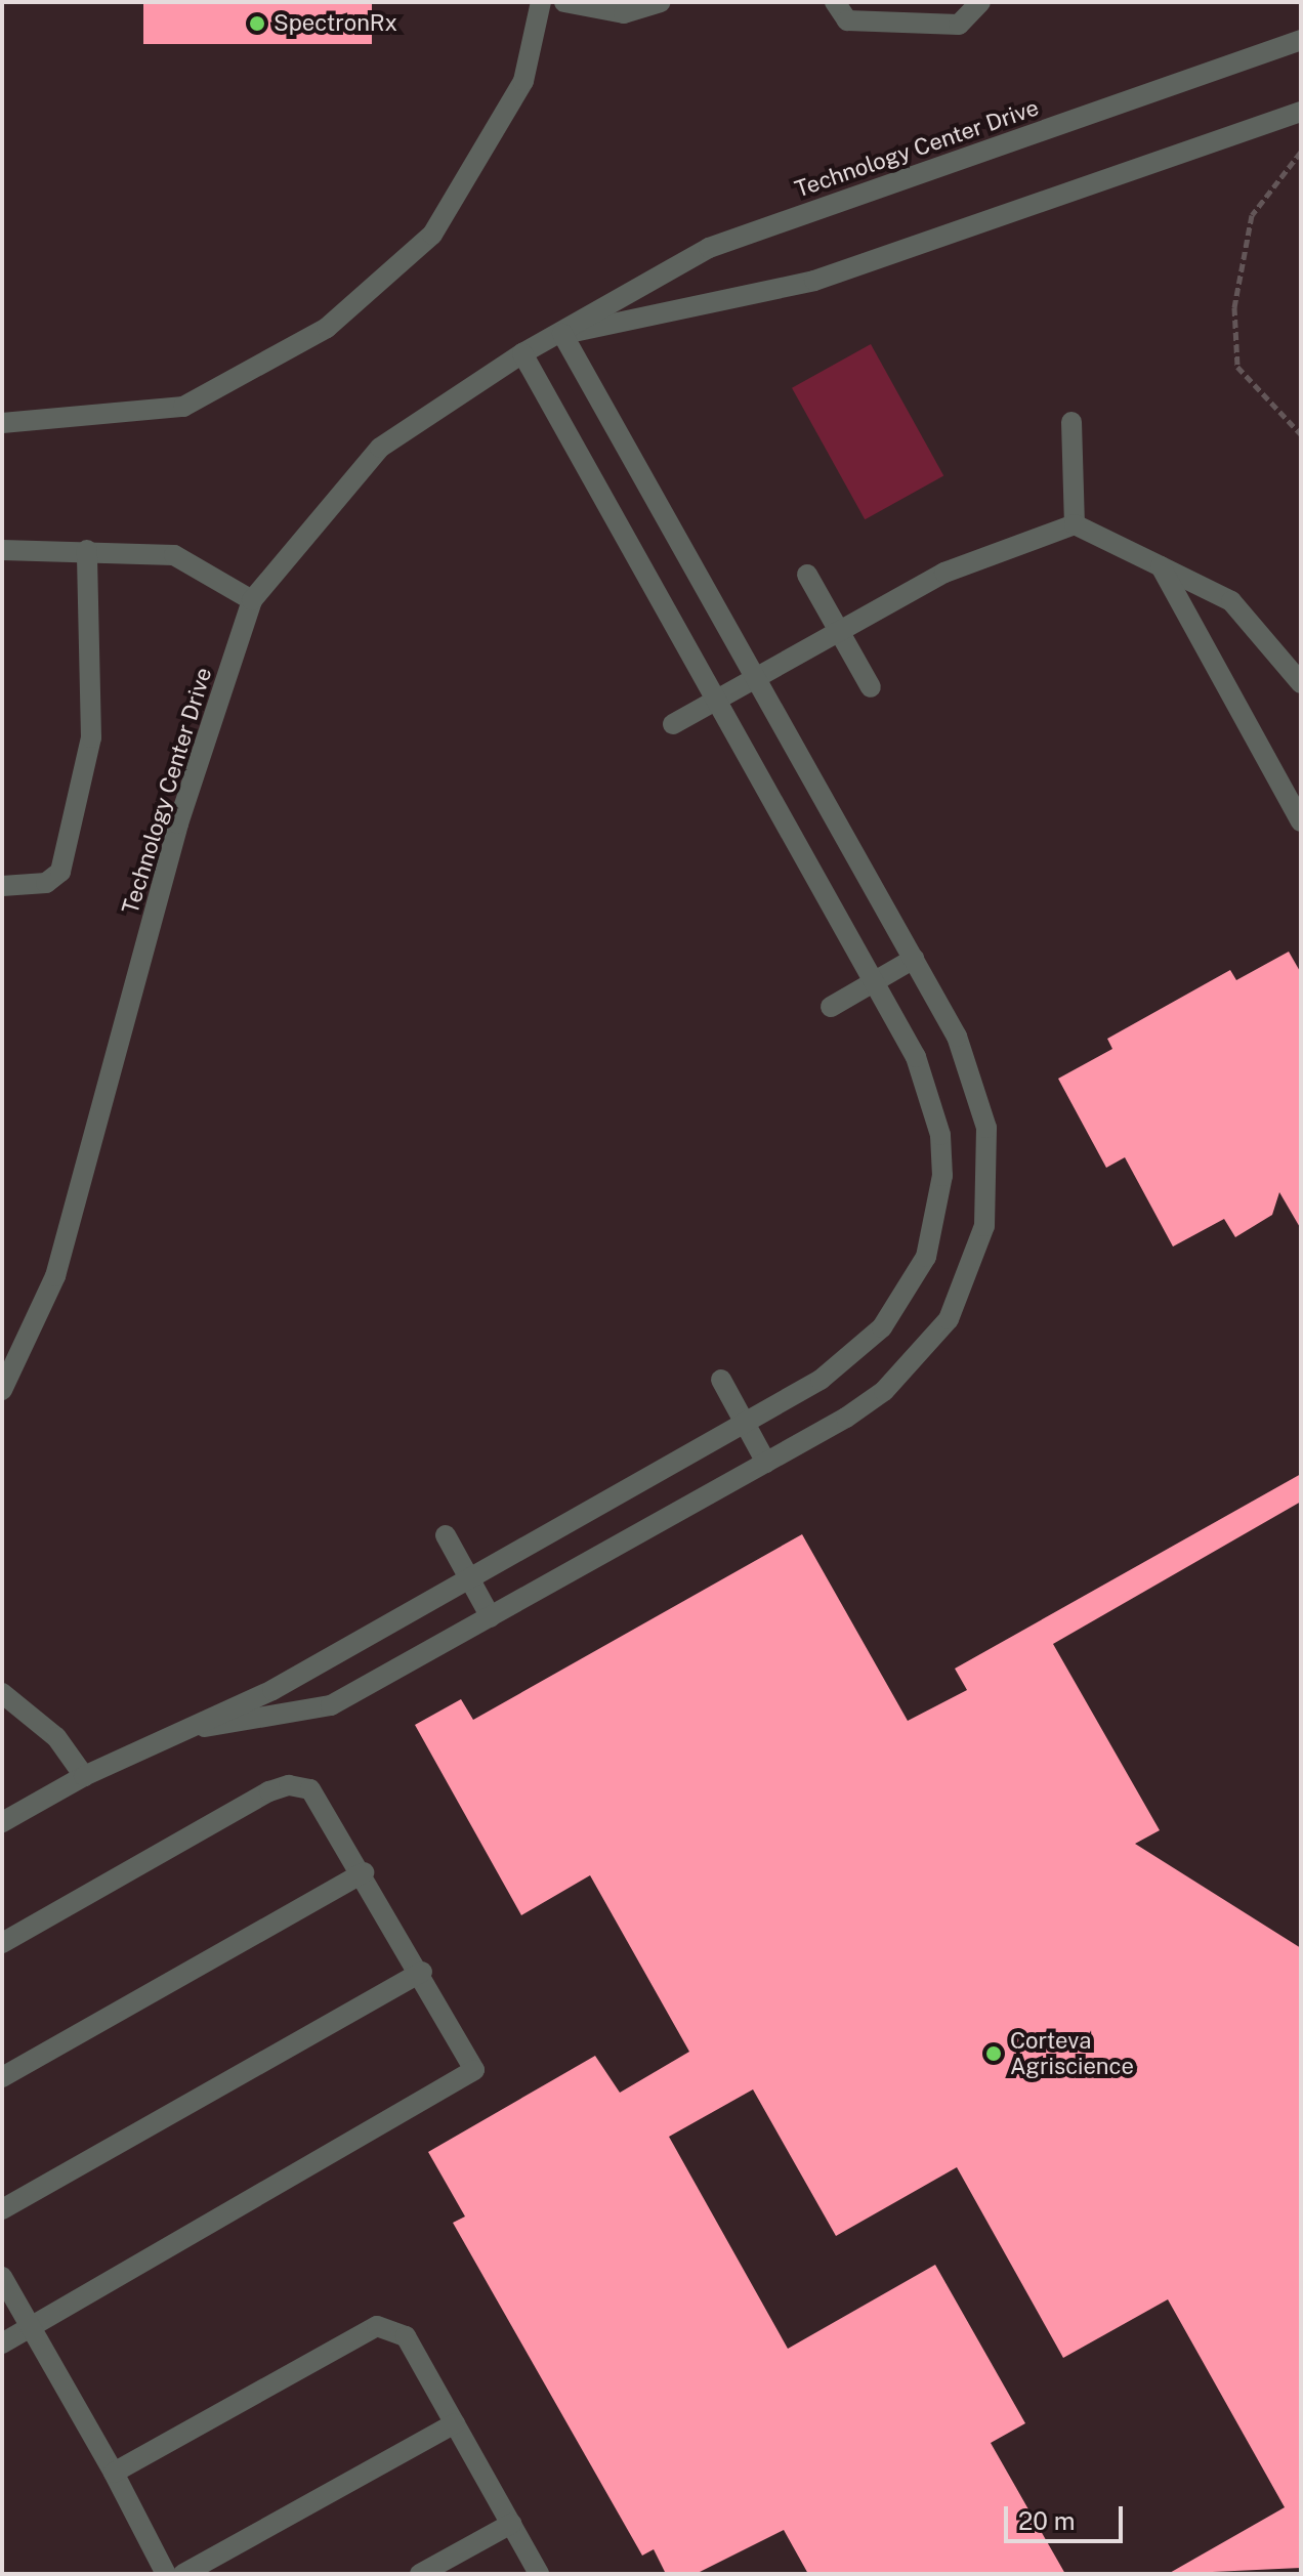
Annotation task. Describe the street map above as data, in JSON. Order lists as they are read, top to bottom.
{
  "streets": {
    "street": ["Technology Center Drive"]
  },
  "places": ["SpectronRx", "Corteva Agriscience"],
  "scale_bar": "20 m"
}
